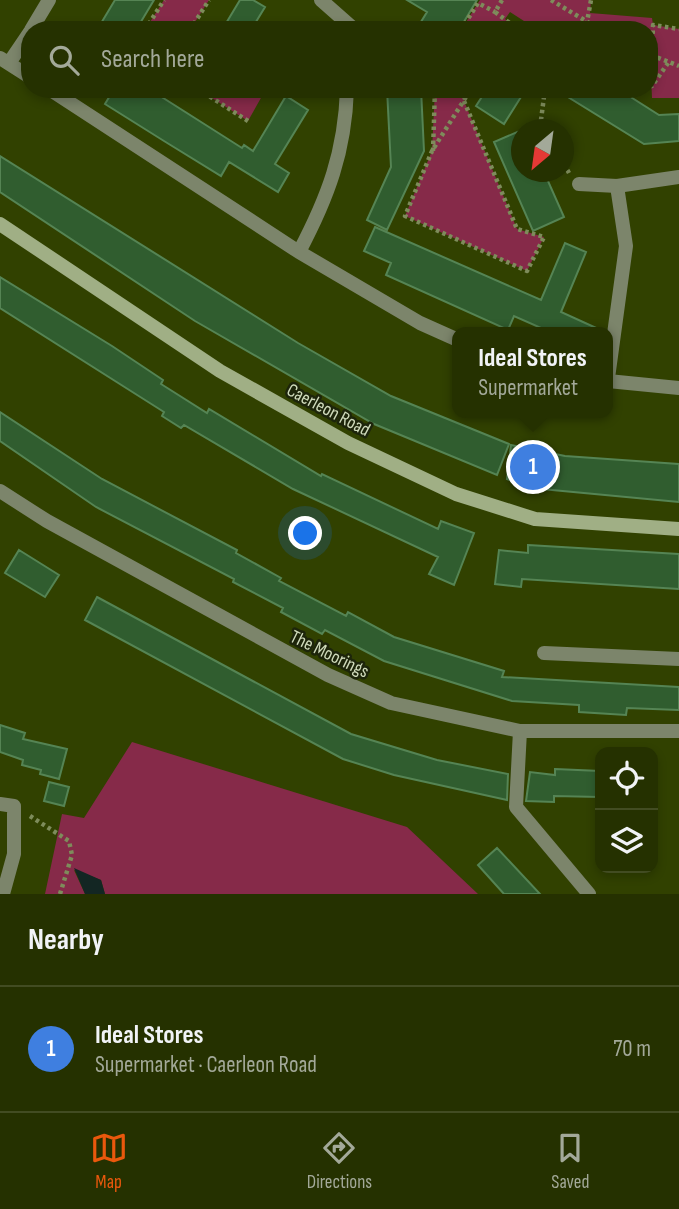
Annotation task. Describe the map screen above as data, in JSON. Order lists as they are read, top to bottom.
{
  "streets": {
    "main road": ["Caerleon Road"],
    "street": ["The Moorings"]
  },
  "north": "bottom left",
  "page": {
    "search": "Search here",
    "popup": ["Ideal Stores", "Supermarket"],
    "pins": "1",
    "heading": "Nearby",
    "list": [
      {
        "mark": "1",
        "name": "Ideal Stores",
        "note": "Supermarket · Caerleon Road",
        "value": "70 m"
      }
    ],
    "nav": ["Map", "Directions", "Saved"]
  }
}
